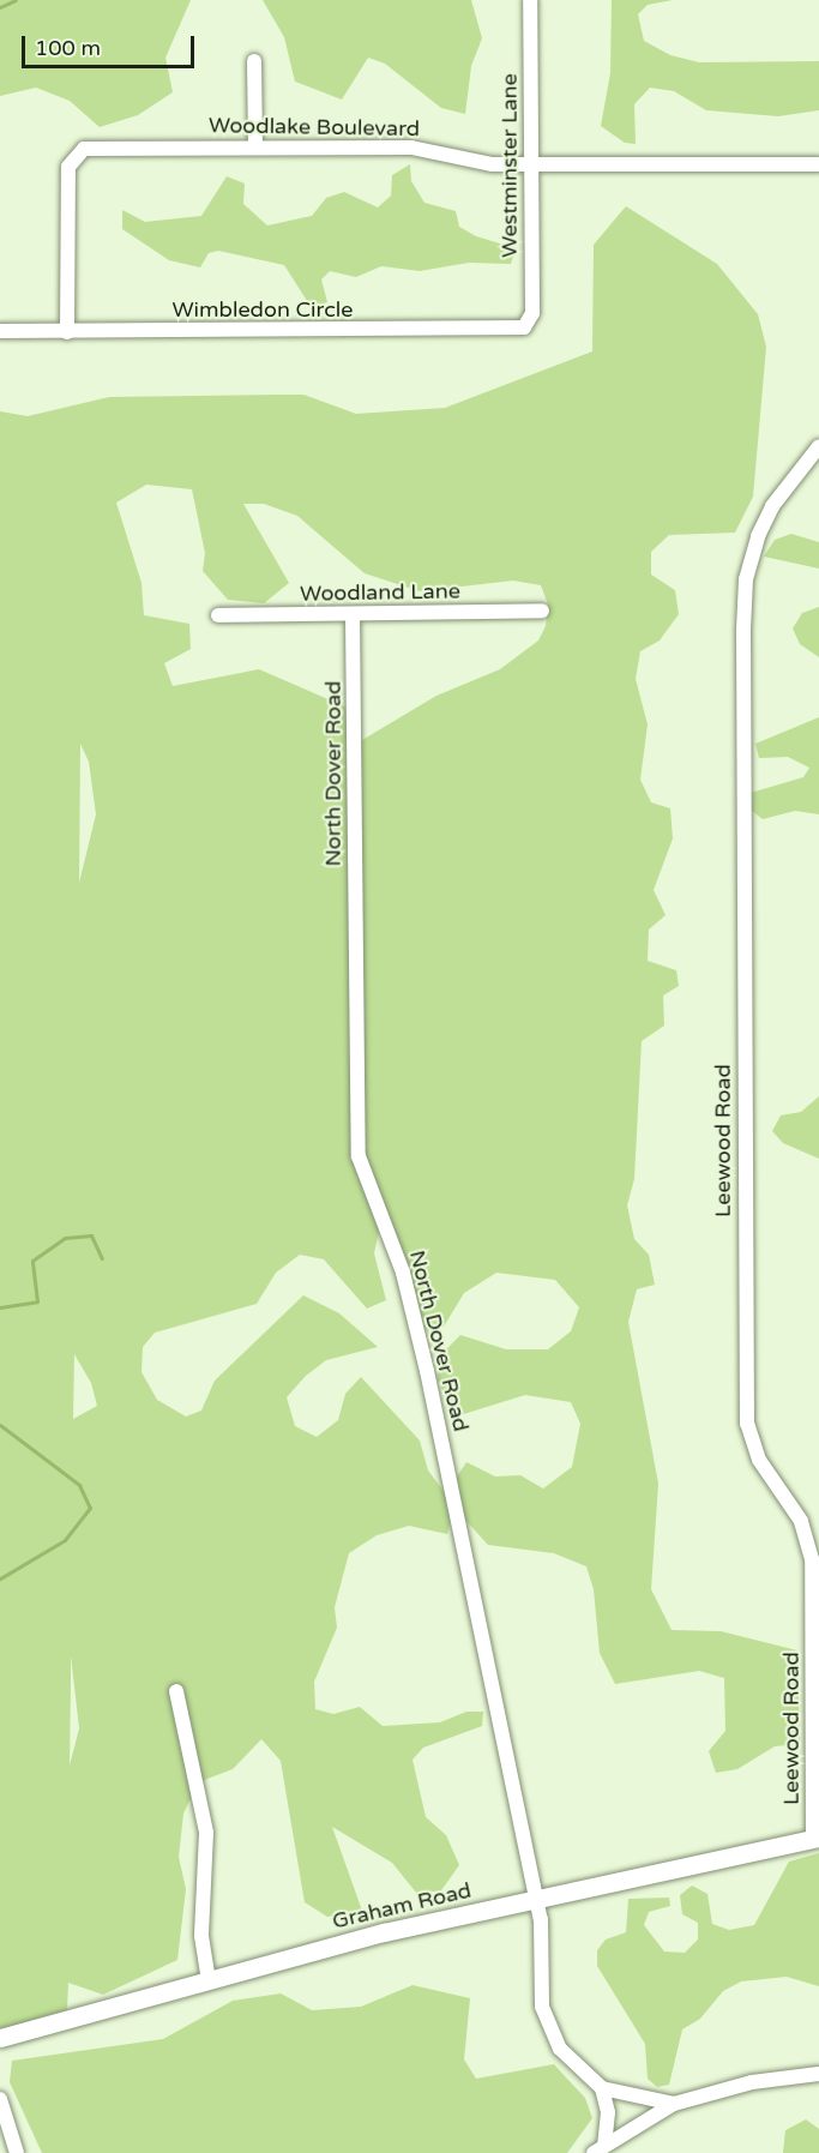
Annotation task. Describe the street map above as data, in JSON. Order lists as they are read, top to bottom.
{
  "streets": {
    "main road": ["Graham Road"],
    "street": [
      "Woodlake Boulevard",
      "Westminster Lane",
      "Wimbledon Circle",
      "Woodland Lane",
      "North Dover Road",
      "Leewood Road"
    ]
  },
  "crossings": [
    ["Woodlake Boulevard", "Westminster Lane"],
    ["Woodlake Boulevard", "Wimbledon Circle"],
    ["Westminster Lane", "Wimbledon Circle"],
    ["Woodland Lane", "North Dover Road"],
    ["North Dover Road", "Graham Road"],
    ["Leewood Road", "Graham Road"]
  ],
  "scale_bar": "100 m"
}
